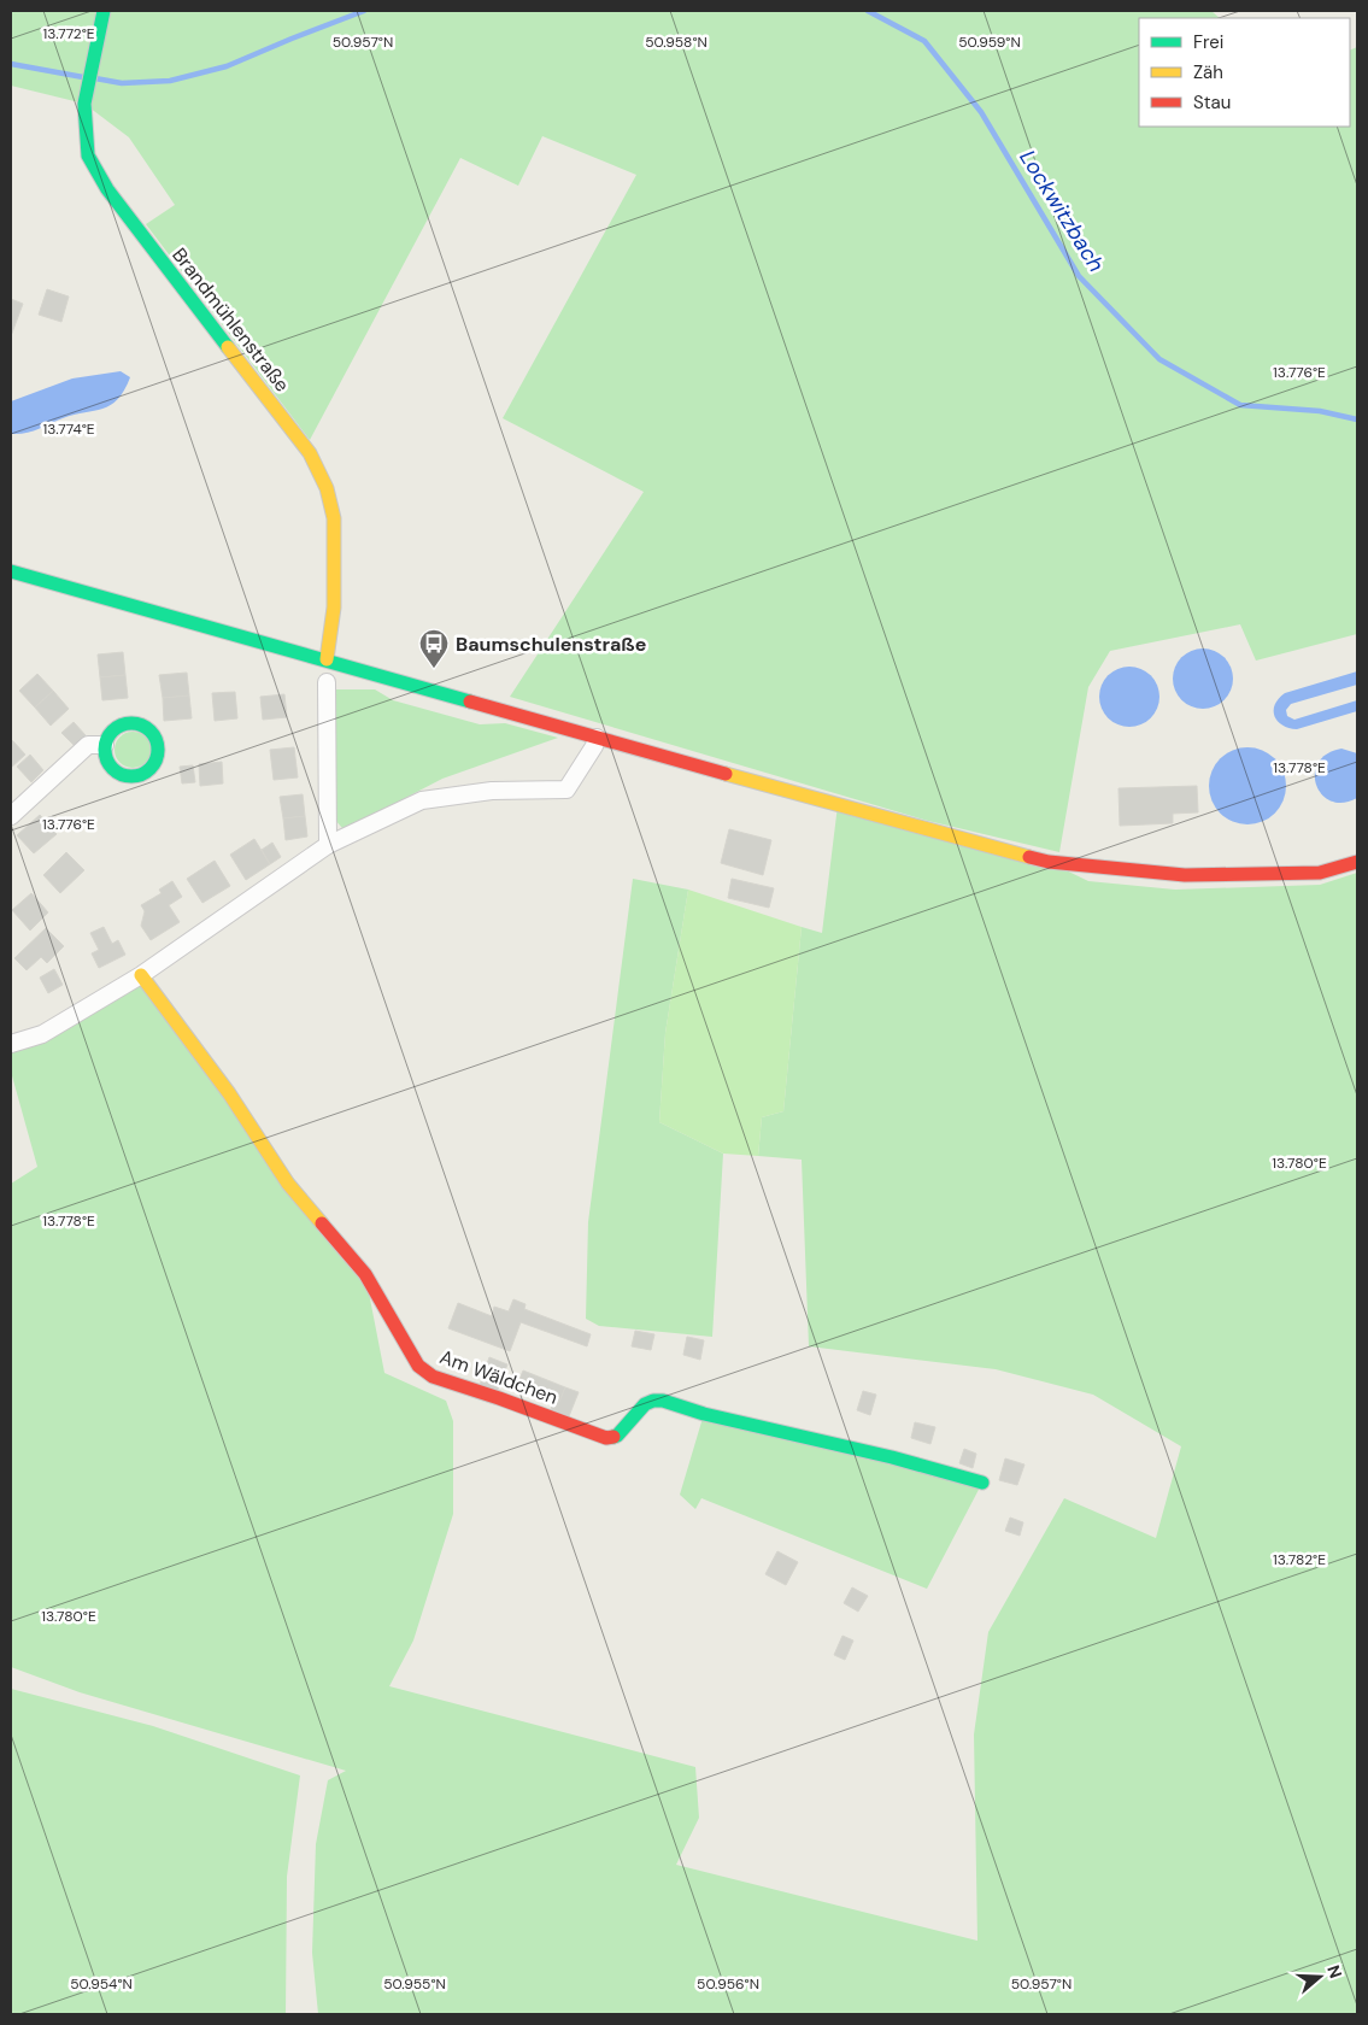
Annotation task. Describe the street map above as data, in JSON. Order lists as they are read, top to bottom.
{
  "streets": {
    "street": ["Brandmühlenstraße", "Am Wäldchen"]
  },
  "water": ["Lockwitzbach"],
  "places": {
    "bus stop": ["Baumschulenstraße"]
  },
  "legend": ["Frei", "Zäh", "Stau"],
  "north": "right",
  "coordinates": [
    "13.772°E",
    "50.957°N",
    "50.958°N",
    "50.959°N",
    "13.776°E",
    "13.774°E",
    "13.778°E",
    "13.780°E",
    "13.782°E",
    "50.954°N",
    "50.955°N",
    "50.956°N"
  ]
}
